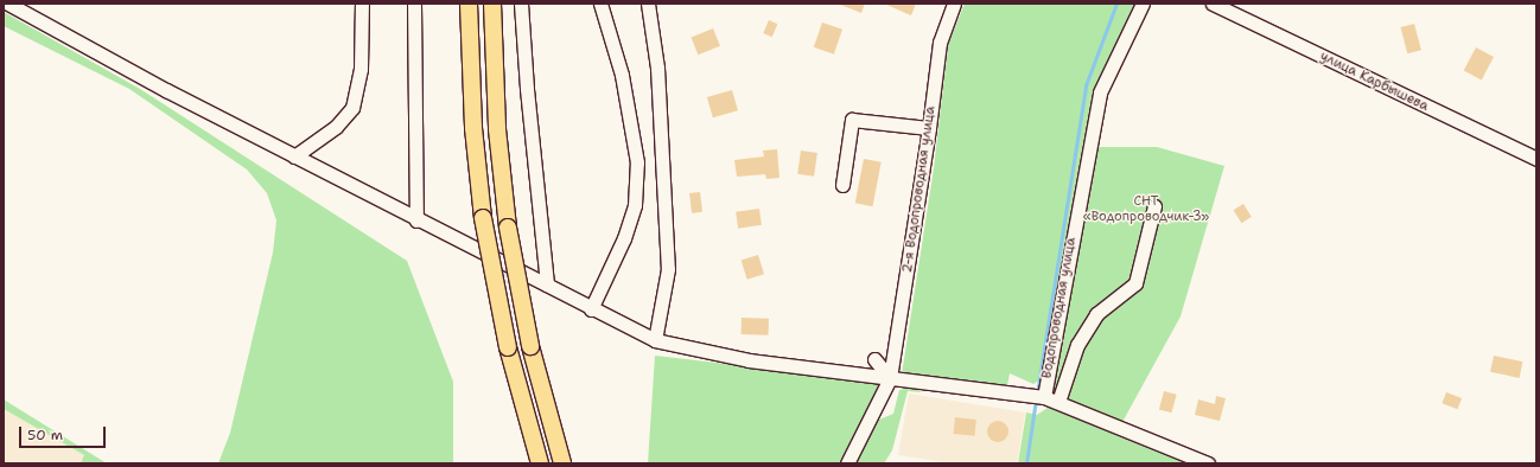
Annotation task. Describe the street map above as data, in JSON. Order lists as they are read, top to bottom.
{
  "streets": {
    "street": ["улица Карбышева", "2-я Водопроводная улица", "Водопроводная улица"]
  },
  "parks": ["СНТ «Водопроводчик-3»"],
  "scale_bar": "50 m"
}
